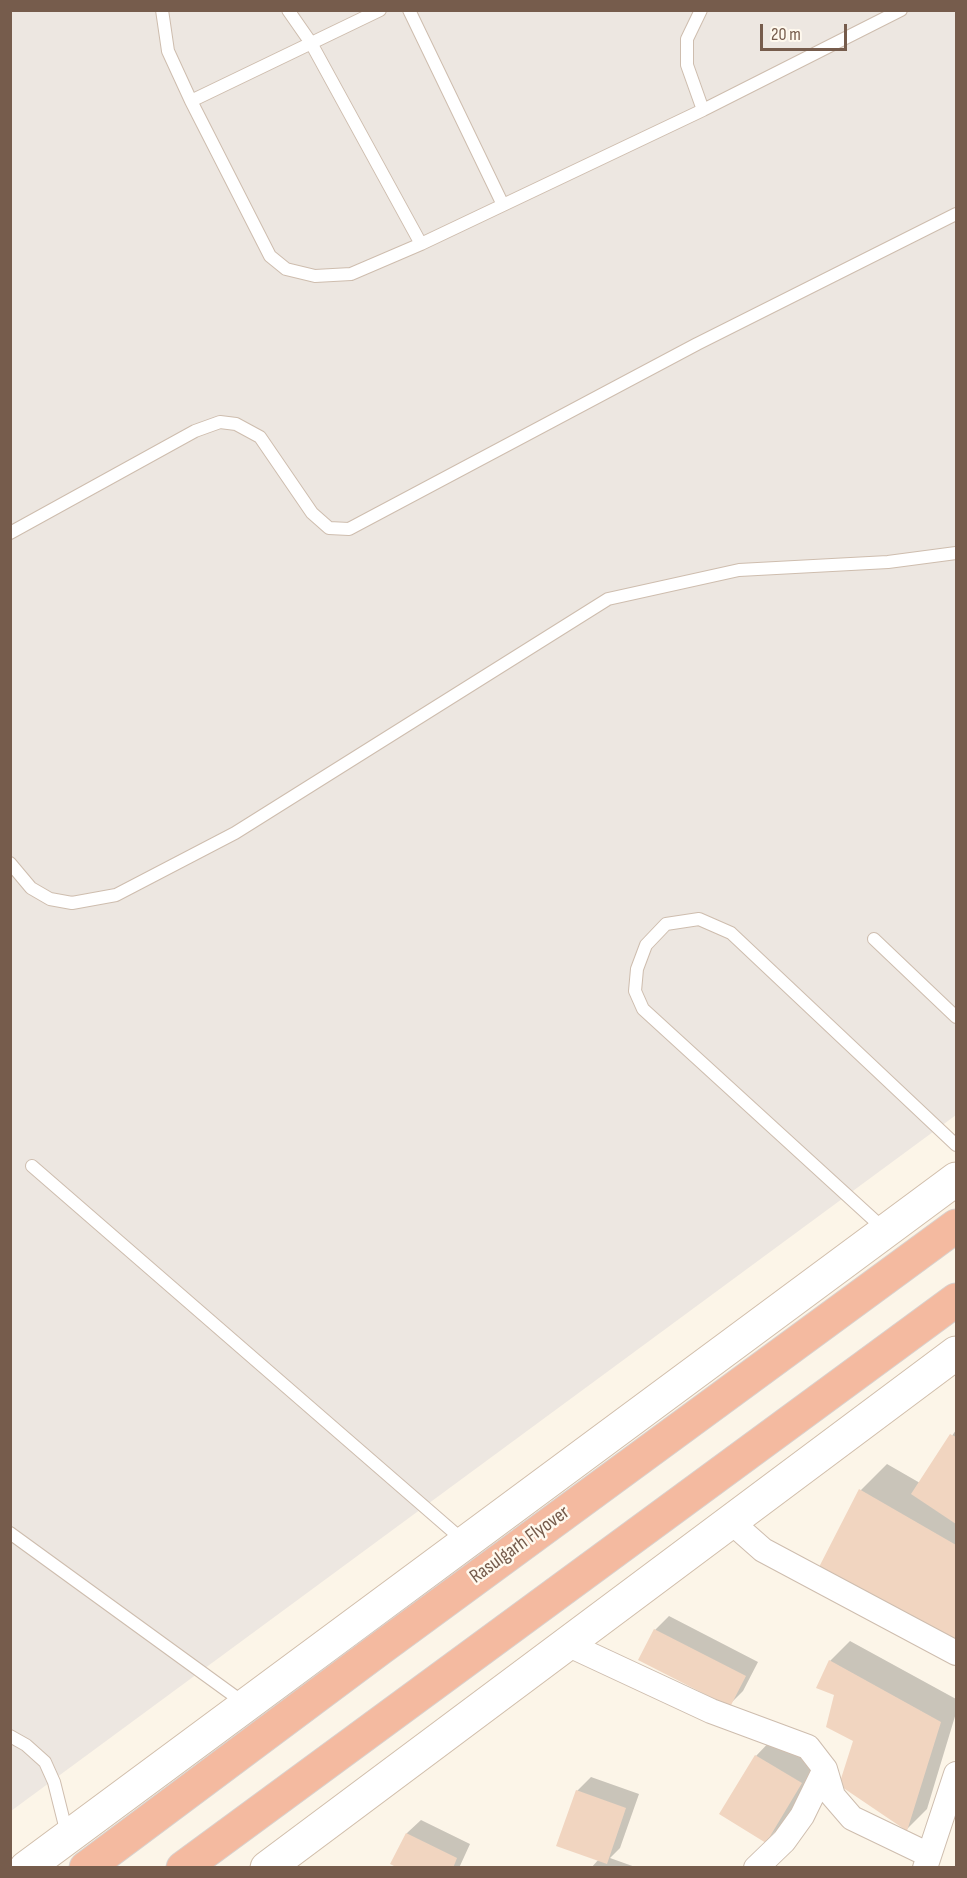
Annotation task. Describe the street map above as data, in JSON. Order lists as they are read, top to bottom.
{
  "streets": {
    "highway": ["Rasulgarh Flyover"]
  },
  "scale_bar": "20 m"
}
